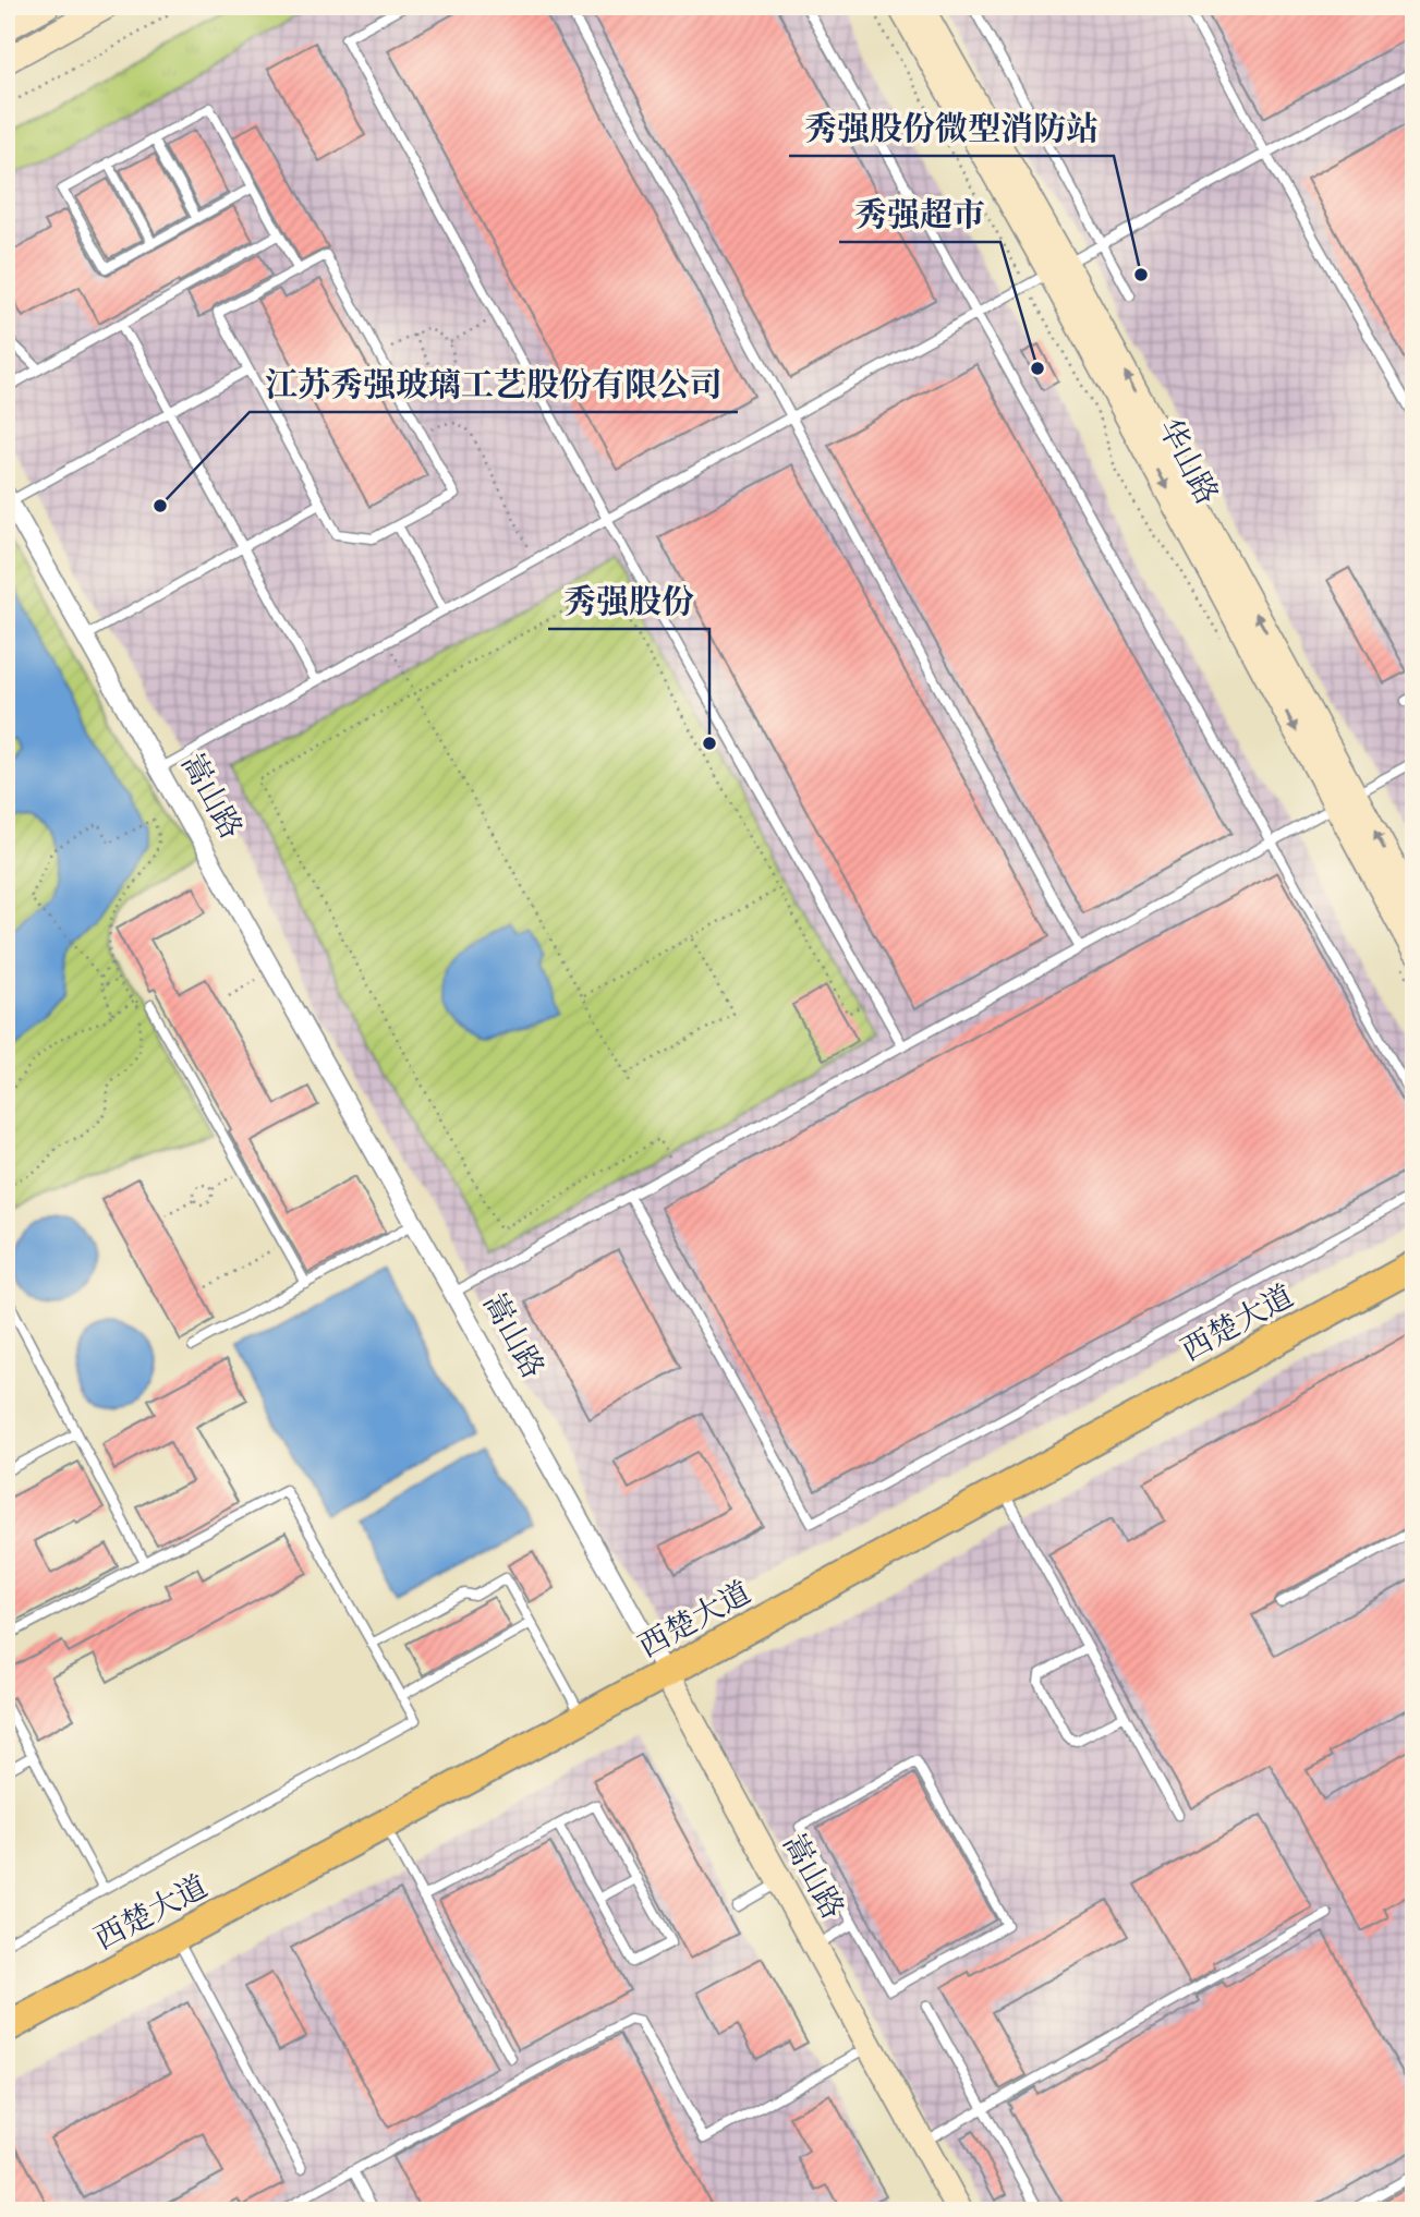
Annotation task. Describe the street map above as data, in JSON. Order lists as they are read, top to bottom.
{
  "streets": {
    "main road": ["西楚大道"],
    "street": ["华山路", "嵩山路"]
  },
  "crossings": [
    ["嵩山路", "西楚大道"]
  ],
  "places": [
    "秀强股份微型消防站",
    "秀强超市",
    "江苏秀强玻璃工艺股份有限公司",
    "秀强股份"
  ]
}
